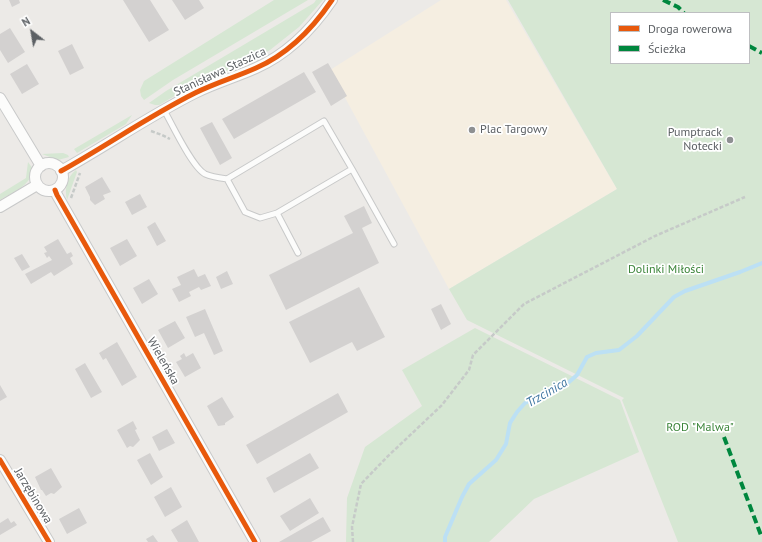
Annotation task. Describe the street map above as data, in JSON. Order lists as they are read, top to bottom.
{
  "streets": {
    "street": ["Stanisława Staszica", "Wieleńska", "Jarzębinowa"]
  },
  "crossings": [
    ["Stanisława Staszica", "Wieleńska"]
  ],
  "water": ["Trzcinica"],
  "parks": ["Dolinki Miłości", "ROD \"Malwa\""],
  "places": ["Plac Targowy", "Pumptrack Notecki"],
  "legend": ["Droga rowerowa", "Ścieżka"],
  "north": "top left"
}
